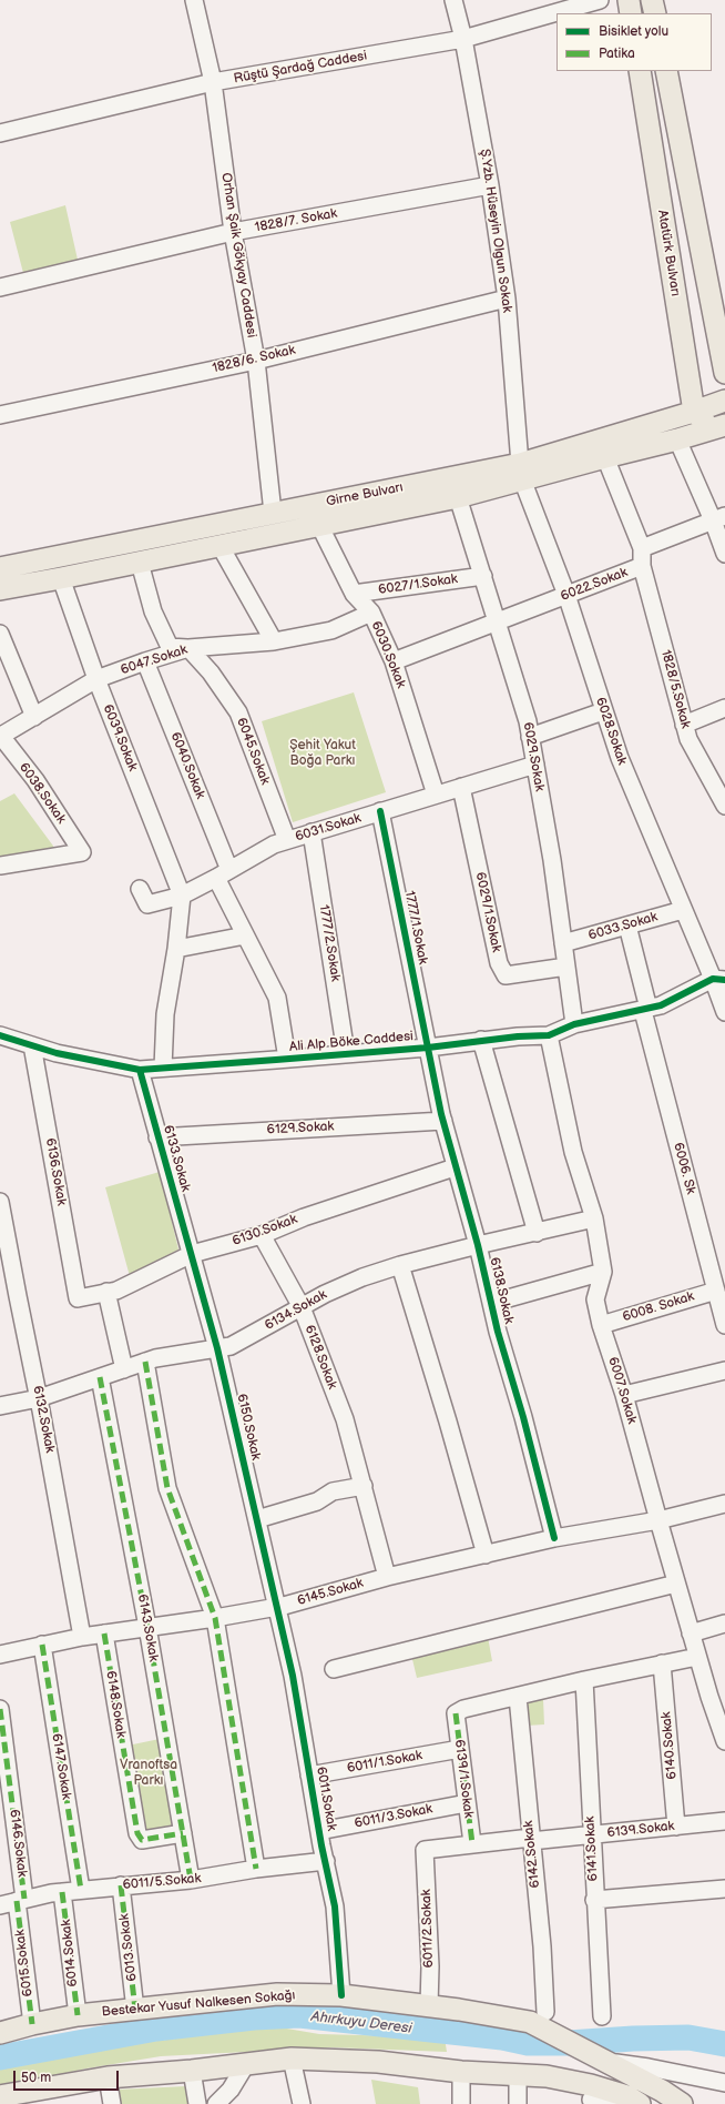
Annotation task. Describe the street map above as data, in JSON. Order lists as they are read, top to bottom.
{
  "streets": {
    "main road": ["Atatürk Bulvarı", "Girne Bulvarı", "Bestekar Yusuf Nalkesen Sokağı"],
    "street": [
      "Rüştü Şardağ Caddesi",
      "1828/7. Sokak",
      "Ş.Yzb. Hüseyin Olgun Sokak",
      "Orhan Şaik Gökyay Caddesi",
      "1828/6. Sokak",
      "6027/1.Sokak",
      "6022.Sokak",
      "6030.Sokak",
      "6047.Sokak",
      "1828/5.Sokak",
      "6028.Sokak",
      "6039.Sokak",
      "6045.Sokak",
      "6029.Sokak",
      "6040.Sokak",
      "6038.Sokak",
      "6031.Sokak",
      "6029/1.Sokak",
      "6033.Sokak",
      "1777/1.Sokak",
      "1777/2.Sokak",
      "Ali Alp Böke Caddesi",
      "6129.Sokak",
      "6133.Sokak",
      "6006. Sk",
      "6136.Sokak",
      "6130.Sokak",
      "6138.Sokak",
      "6008. Sokak",
      "6134.Sokak",
      "6128.Sokak",
      "6007.Sokak",
      "6132.Sokak",
      "6150.Sokak",
      "6145.Sokak",
      "6143.Sokak",
      "6148.Sokak",
      "6140.Sokak",
      "6011/1.Sokak",
      "6147.Sokak",
      "6139/1.Sokak",
      "6011.Sokak",
      "6011/3.Sokak",
      "6139.Sokak",
      "6146.Sokak",
      "6141.Sokak",
      "6142.Sokak",
      "6011/5.Sokak",
      "6011/2.Sokak",
      "6013.Sokak",
      "6014.Sokak",
      "6015.Sokak"
    ]
  },
  "crossings": [
    ["Rüştü Şardağ Caddesi", "Ş.Yzb. Hüseyin Olgun Sokak"],
    ["Rüştü Şardağ Caddesi", "Orhan Şaik Gökyay Caddesi"],
    ["1828/7. Sokak", "Ş.Yzb. Hüseyin Olgun Sokak"],
    ["1828/7. Sokak", "Orhan Şaik Gökyay Caddesi"],
    ["Ş.Yzb. Hüseyin Olgun Sokak", "1828/6. Sokak"],
    ["Ş.Yzb. Hüseyin Olgun Sokak", "Girne Bulvarı"],
    ["Ş.Yzb. Hüseyin Olgun Sokak", "6028.Sokak"],
    ["Atatürk Bulvarı", "Girne Bulvarı"],
    ["Orhan Şaik Gökyay Caddesi", "1828/6. Sokak"],
    ["Orhan Şaik Gökyay Caddesi", "Girne Bulvarı"],
    ["Girne Bulvarı", "6030.Sokak"],
    ["Girne Bulvarı", "6028.Sokak"],
    ["Girne Bulvarı", "6039.Sokak"],
    ["Girne Bulvarı", "6029.Sokak"],
    ["6027/1.Sokak", "6030.Sokak"],
    ["6027/1.Sokak", "6029.Sokak"],
    ["6022.Sokak", "6030.Sokak"],
    ["6022.Sokak", "1828/5.Sokak"],
    ["6022.Sokak", "6028.Sokak"],
    ["6022.Sokak", "6029.Sokak"],
    ["6030.Sokak", "6047.Sokak"],
    ["6030.Sokak", "6031.Sokak"],
    ["6047.Sokak", "6039.Sokak"],
    ["6047.Sokak", "6045.Sokak"],
    ["6047.Sokak", "6040.Sokak"],
    ["6047.Sokak", "6038.Sokak"],
    ["6028.Sokak", "6033.Sokak"],
    ["6028.Sokak", "Ali Alp Böke Caddesi"],
    ["6039.Sokak", "6031.Sokak"],
    ["6039.Sokak", "Ali Alp Böke Caddesi"],
    ["6045.Sokak", "6031.Sokak"],
    ["6029.Sokak", "6031.Sokak"],
    ["6029.Sokak", "6029/1.Sokak"],
    ["6029.Sokak", "6033.Sokak"],
    ["6029.Sokak", "Ali Alp Böke Caddesi"],
    ["6040.Sokak", "6031.Sokak"],
    ["6040.Sokak", "Ali Alp Böke Caddesi"],
    ["6031.Sokak", "6029/1.Sokak"],
    ["6031.Sokak", "1777/1.Sokak"],
    ["6031.Sokak", "1777/2.Sokak"],
    ["6033.Sokak", "6006. Sk"],
    ["1777/1.Sokak", "Ali Alp Böke Caddesi"],
    ["1777/1.Sokak", "6138.Sokak"],
    ["1777/2.Sokak", "Ali Alp Böke Caddesi"],
    ["Ali Alp Böke Caddesi", "6133.Sokak"],
    ["Ali Alp Böke Caddesi", "6006. Sk"],
    ["Ali Alp Böke Caddesi", "6136.Sokak"],
    ["Ali Alp Böke Caddesi", "6138.Sokak"],
    ["Ali Alp Böke Caddesi", "6007.Sokak"],
    ["6129.Sokak", "6133.Sokak"],
    ["6129.Sokak", "6138.Sokak"],
    ["6133.Sokak", "6130.Sokak"],
    ["6133.Sokak", "6150.Sokak"],
    ["6006. Sk", "6008. Sokak"],
    ["6136.Sokak", "6130.Sokak"],
    ["6130.Sokak", "6138.Sokak"],
    ["6130.Sokak", "6128.Sokak"],
    ["6130.Sokak", "6150.Sokak"],
    ["6138.Sokak", "6134.Sokak"],
    ["6138.Sokak", "6145.Sokak"],
    ["6008. Sokak", "6007.Sokak"],
    ["6134.Sokak", "6128.Sokak"],
    ["6134.Sokak", "6007.Sokak"],
    ["6134.Sokak", "6132.Sokak"],
    ["6134.Sokak", "6150.Sokak"],
    ["6134.Sokak", "6143.Sokak"],
    ["6128.Sokak", "6145.Sokak"],
    ["6007.Sokak", "6145.Sokak"],
    ["6132.Sokak", "6145.Sokak"],
    ["6150.Sokak", "6145.Sokak"],
    ["6150.Sokak", "6011.Sokak"],
    ["6145.Sokak", "6143.Sokak"],
    ["6145.Sokak", "6148.Sokak"],
    ["6145.Sokak", "6147.Sokak"],
    ["6145.Sokak", "6011.Sokak"],
    ["6143.Sokak", "6148.Sokak"],
    ["6143.Sokak", "6011/5.Sokak"],
    ["6140.Sokak", "6139.Sokak"],
    ["6011/1.Sokak", "6139/1.Sokak"],
    ["6011/1.Sokak", "6011.Sokak"],
    ["6147.Sokak", "6011/5.Sokak"],
    ["6139/1.Sokak", "6011/3.Sokak"],
    ["6139/1.Sokak", "6139.Sokak"],
    ["6139/1.Sokak", "6142.Sokak"],
    ["6011.Sokak", "6011/3.Sokak"],
    ["6011.Sokak", "6011/5.Sokak"],
    ["6011.Sokak", "Bestekar Yusuf Nalkesen Sokağı"],
    ["6139.Sokak", "6141.Sokak"],
    ["6139.Sokak", "6142.Sokak"],
    ["6139.Sokak", "6011/2.Sokak"],
    ["6146.Sokak", "6011/5.Sokak"],
    ["6146.Sokak", "6015.Sokak"],
    ["6142.Sokak", "Bestekar Yusuf Nalkesen Sokağı"],
    ["6011/5.Sokak", "6013.Sokak"],
    ["6011/5.Sokak", "6014.Sokak"],
    ["6011/5.Sokak", "6015.Sokak"],
    ["6011/2.Sokak", "Bestekar Yusuf Nalkesen Sokağı"],
    ["6013.Sokak", "Bestekar Yusuf Nalkesen Sokağı"],
    ["6014.Sokak", "Bestekar Yusuf Nalkesen Sokağı"],
    ["6015.Sokak", "Bestekar Yusuf Nalkesen Sokağı"]
  ],
  "water": ["Ahırkuyu Deresi"],
  "parks": ["Şehit Yakut Boğa Parkı", "Vranoftsa Parkı"],
  "legend": ["Bisiklet yolu", "Patika"],
  "scale_bar": "50 m"
}
